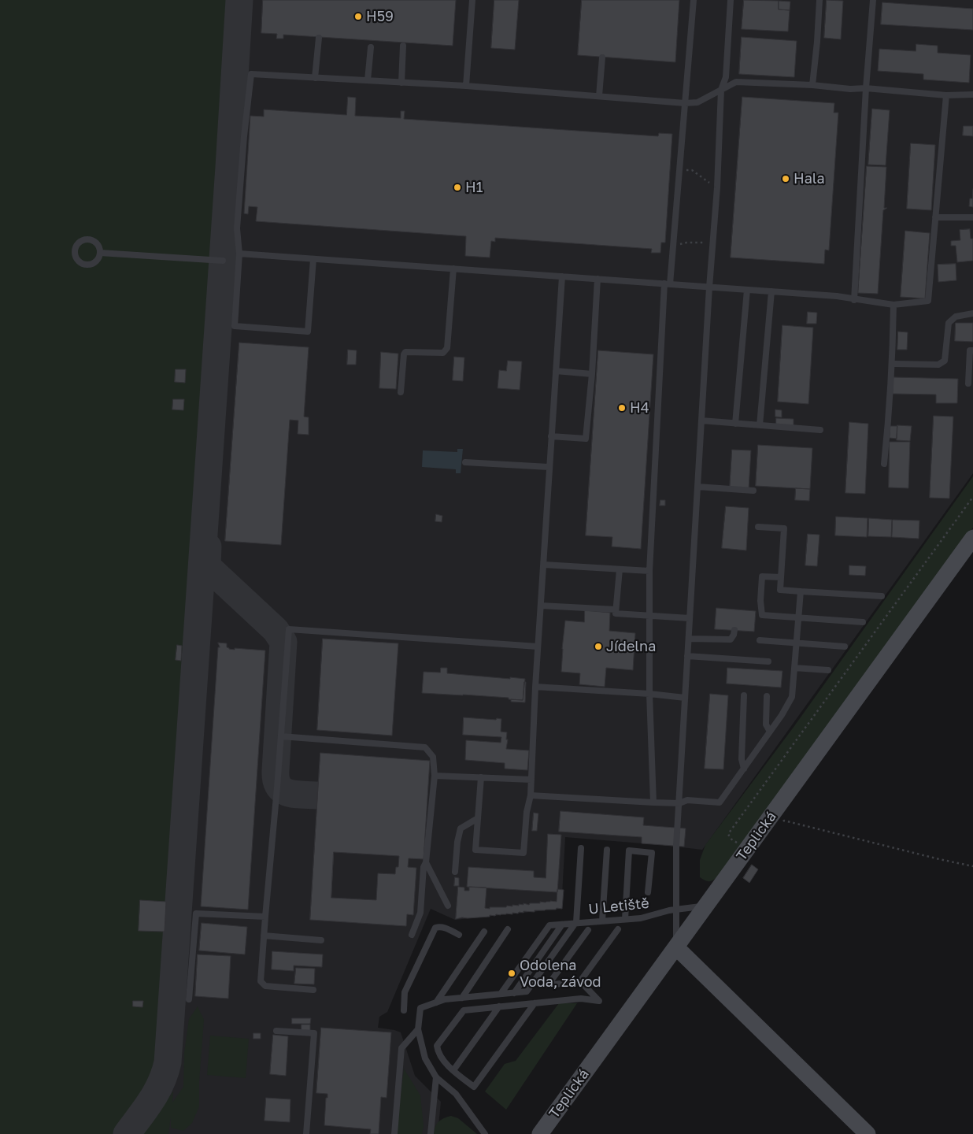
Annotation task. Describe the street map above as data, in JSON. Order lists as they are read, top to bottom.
{
  "streets": {
    "main road": ["Teplická"],
    "lane": ["U Letiště"]
  },
  "crossings": [
    ["Teplická", "U Letiště"]
  ],
  "places": [
    "H59",
    "Hala",
    "H1",
    "H4",
    "Jídelna",
    "Odolena Voda, závod"
  ]
}
